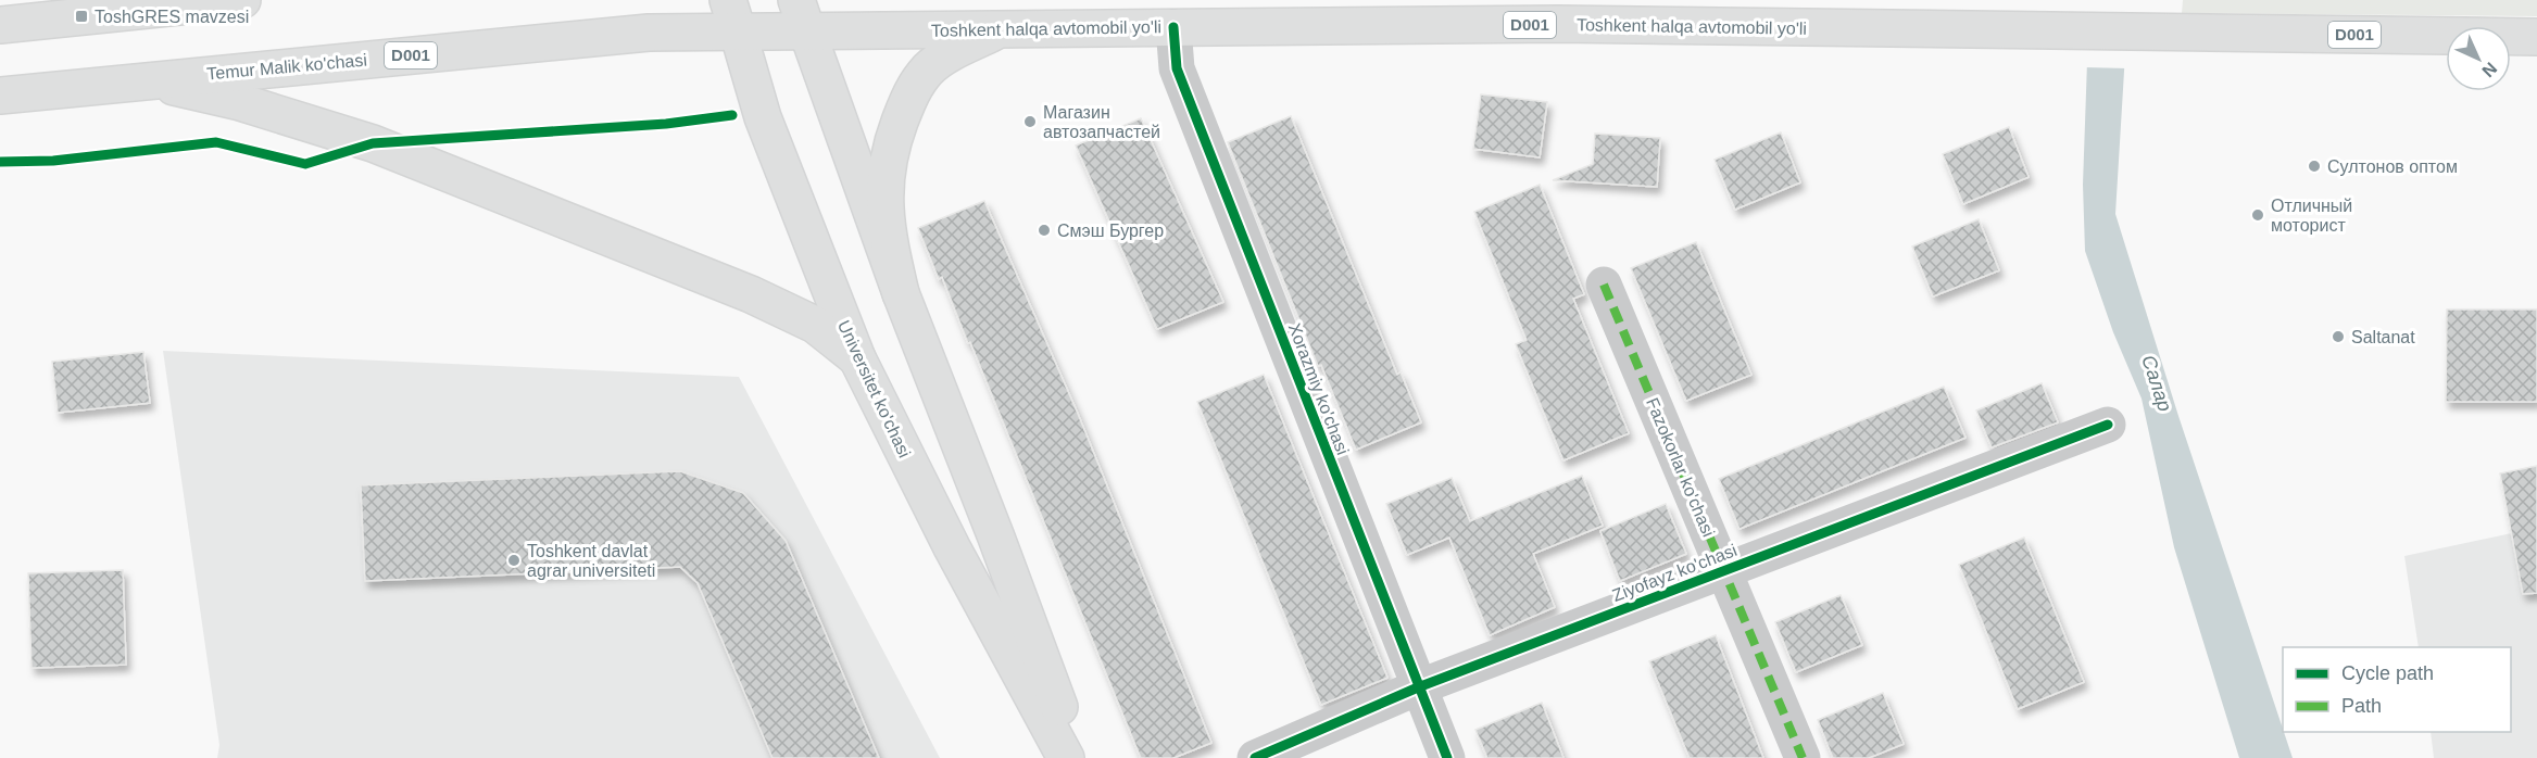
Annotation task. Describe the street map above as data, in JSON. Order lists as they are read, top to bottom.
{
  "streets": {
    "main road": [
      "D001",
      "Toshkent halqa avtomobil yo'li",
      "Temur Malik ko'chasi",
      "Universitet ko'chasi"
    ],
    "street": ["Xorazmiy ko'chasi", "Fazokorlar ko'chasi", "Ziyofayz ko'chasi"]
  },
  "crossings": [
    ["Toshkent halqa avtomobil yo'li", "Temur Malik ko'chasi"],
    ["Toshkent halqa avtomobil yo'li", "Xorazmiy ko'chasi"],
    ["Temur Malik ko'chasi", "Universitet ko'chasi"],
    ["Xorazmiy ko'chasi", "Ziyofayz ko'chasi"],
    ["Fazokorlar ko'chasi", "Ziyofayz ko'chasi"]
  ],
  "water": ["Салар"],
  "places": {
    "transit": ["ToshGRES mavzesi"],
    "other": [
      "Магазин автозапчастей",
      "Султонов оптом",
      "Отличный моторист",
      "Смэш Бургер",
      "Saltanat",
      "Toshkent davlat agrar universiteti"
    ]
  },
  "legend": ["Cycle path", "Path"],
  "north": "bottom right"
}
